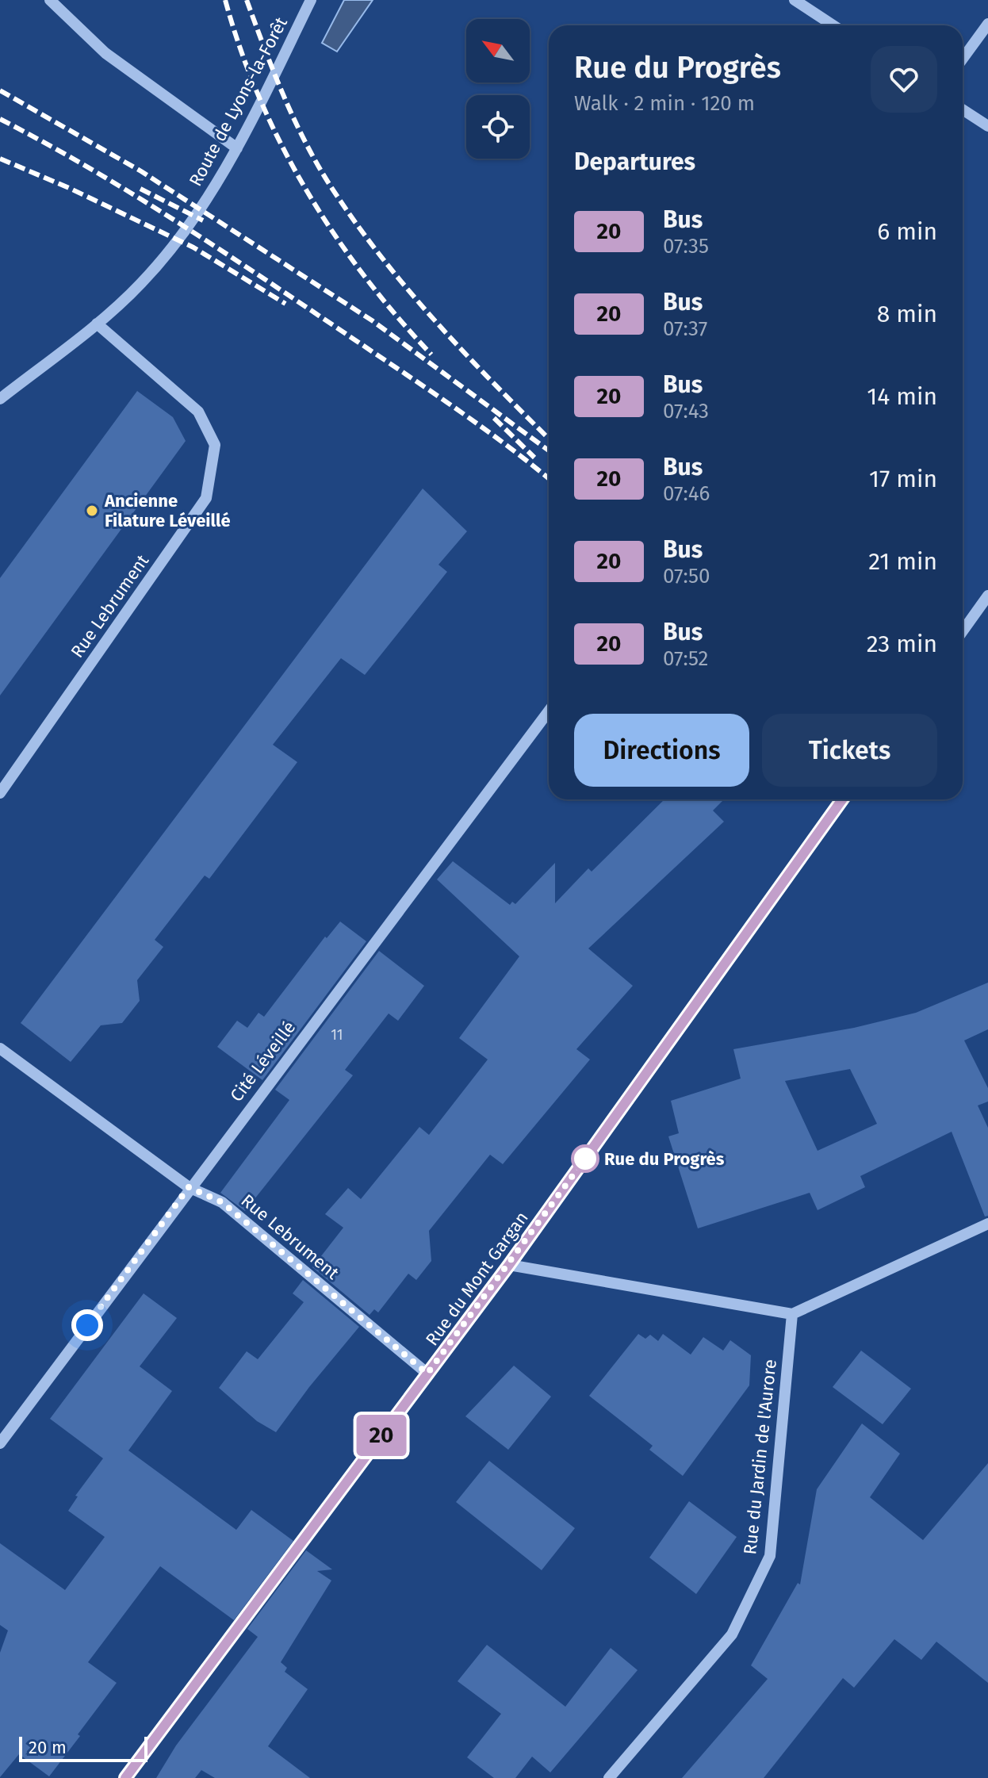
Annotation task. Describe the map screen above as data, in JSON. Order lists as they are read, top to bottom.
{
  "streets": {
    "street": [
      "Route de Lyons-la-Forêt",
      "Rue Lebrument",
      "Cité Léveillé",
      "Rue du Mont Gargan",
      "Rue du Jardin de l'Aurore"
    ]
  },
  "crossings": [
    ["Route de Lyons-la-Forêt", "Rue Lebrument"],
    ["Rue Lebrument", "Cité Léveillé"],
    ["Rue Lebrument", "Rue du Mont Gargan"]
  ],
  "places": ["Ancienne Filature Léveillé", "Rue du Progrès"],
  "lines": ["bus line 20"],
  "house_numbers": ["11"],
  "scale_bar": "20 m",
  "north": "top left",
  "page": {
    "on_map": "20",
    "heading": [
      ["Rue du Progrès", "Walk · 2 min · 120 m"],
      "Departures"
    ],
    "list": [
      {
        "mark": "20",
        "name": "Bus",
        "note": "07:35",
        "value": "6 min"
      },
      {
        "mark": "20",
        "name": "Bus",
        "note": "07:37",
        "value": "8 min"
      },
      {
        "mark": "20",
        "name": "Bus",
        "note": "07:43",
        "value": "14 min"
      },
      {
        "mark": "20",
        "name": "Bus",
        "note": "07:46",
        "value": "17 min"
      },
      {
        "mark": "20",
        "name": "Bus",
        "note": "07:50",
        "value": "21 min"
      },
      {
        "mark": "20",
        "name": "Bus",
        "note": "07:52",
        "value": "23 min"
      }
    ],
    "buttons": ["Directions", "Tickets"],
    "scale": "20 m"
  }
}
